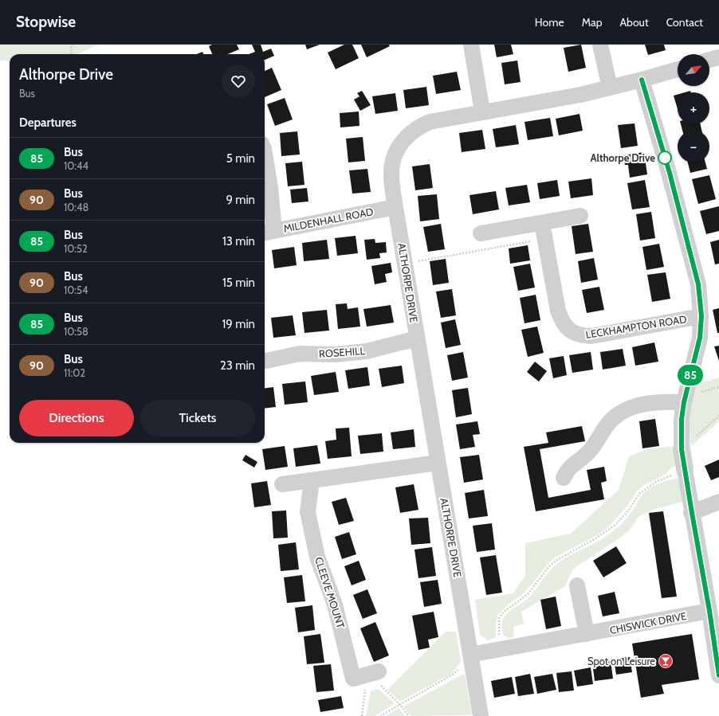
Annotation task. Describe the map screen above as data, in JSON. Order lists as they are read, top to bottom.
{
  "streets": {
    "street": [
      "MILDENHALL ROAD",
      "ALTHORPE DRIVE",
      "LECKHAMPTON ROAD",
      "ROSEHILL",
      "CLEEVE MOUNT",
      "CHISWICK DRIVE"
    ]
  },
  "crossings": [
    ["MILDENHALL ROAD", "ALTHORPE DRIVE"],
    ["ALTHORPE DRIVE", "ROSEHILL"],
    ["ALTHORPE DRIVE", "CHISWICK DRIVE"]
  ],
  "places": {
    "other": ["Althorpe Drive"],
    "bar": ["Spot on Leisure"]
  },
  "lines": ["bus line 85"],
  "north": "top right",
  "page": {
    "header": "Stopwise",
    "nav": [
      "Home",
      "Map",
      "About",
      "Contact"
    ],
    "on_map": "85",
    "map_buttons": ["+", "−"],
    "heading": [
      ["Althorpe Drive", "Bus"],
      "Departures"
    ],
    "list": [
      {
        "mark": "85",
        "name": "Bus",
        "note": "10:44",
        "value": "5 min"
      },
      {
        "mark": "90",
        "name": "Bus",
        "note": "10:48",
        "value": "9 min"
      },
      {
        "mark": "85",
        "name": "Bus",
        "note": "10:52",
        "value": "13 min"
      },
      {
        "mark": "90",
        "name": "Bus",
        "note": "10:54",
        "value": "15 min"
      },
      {
        "mark": "85",
        "name": "Bus",
        "note": "10:58",
        "value": "19 min"
      },
      {
        "mark": "90",
        "name": "Bus",
        "note": "11:02",
        "value": "23 min"
      }
    ],
    "buttons": ["Directions", "Tickets"]
  }
}
